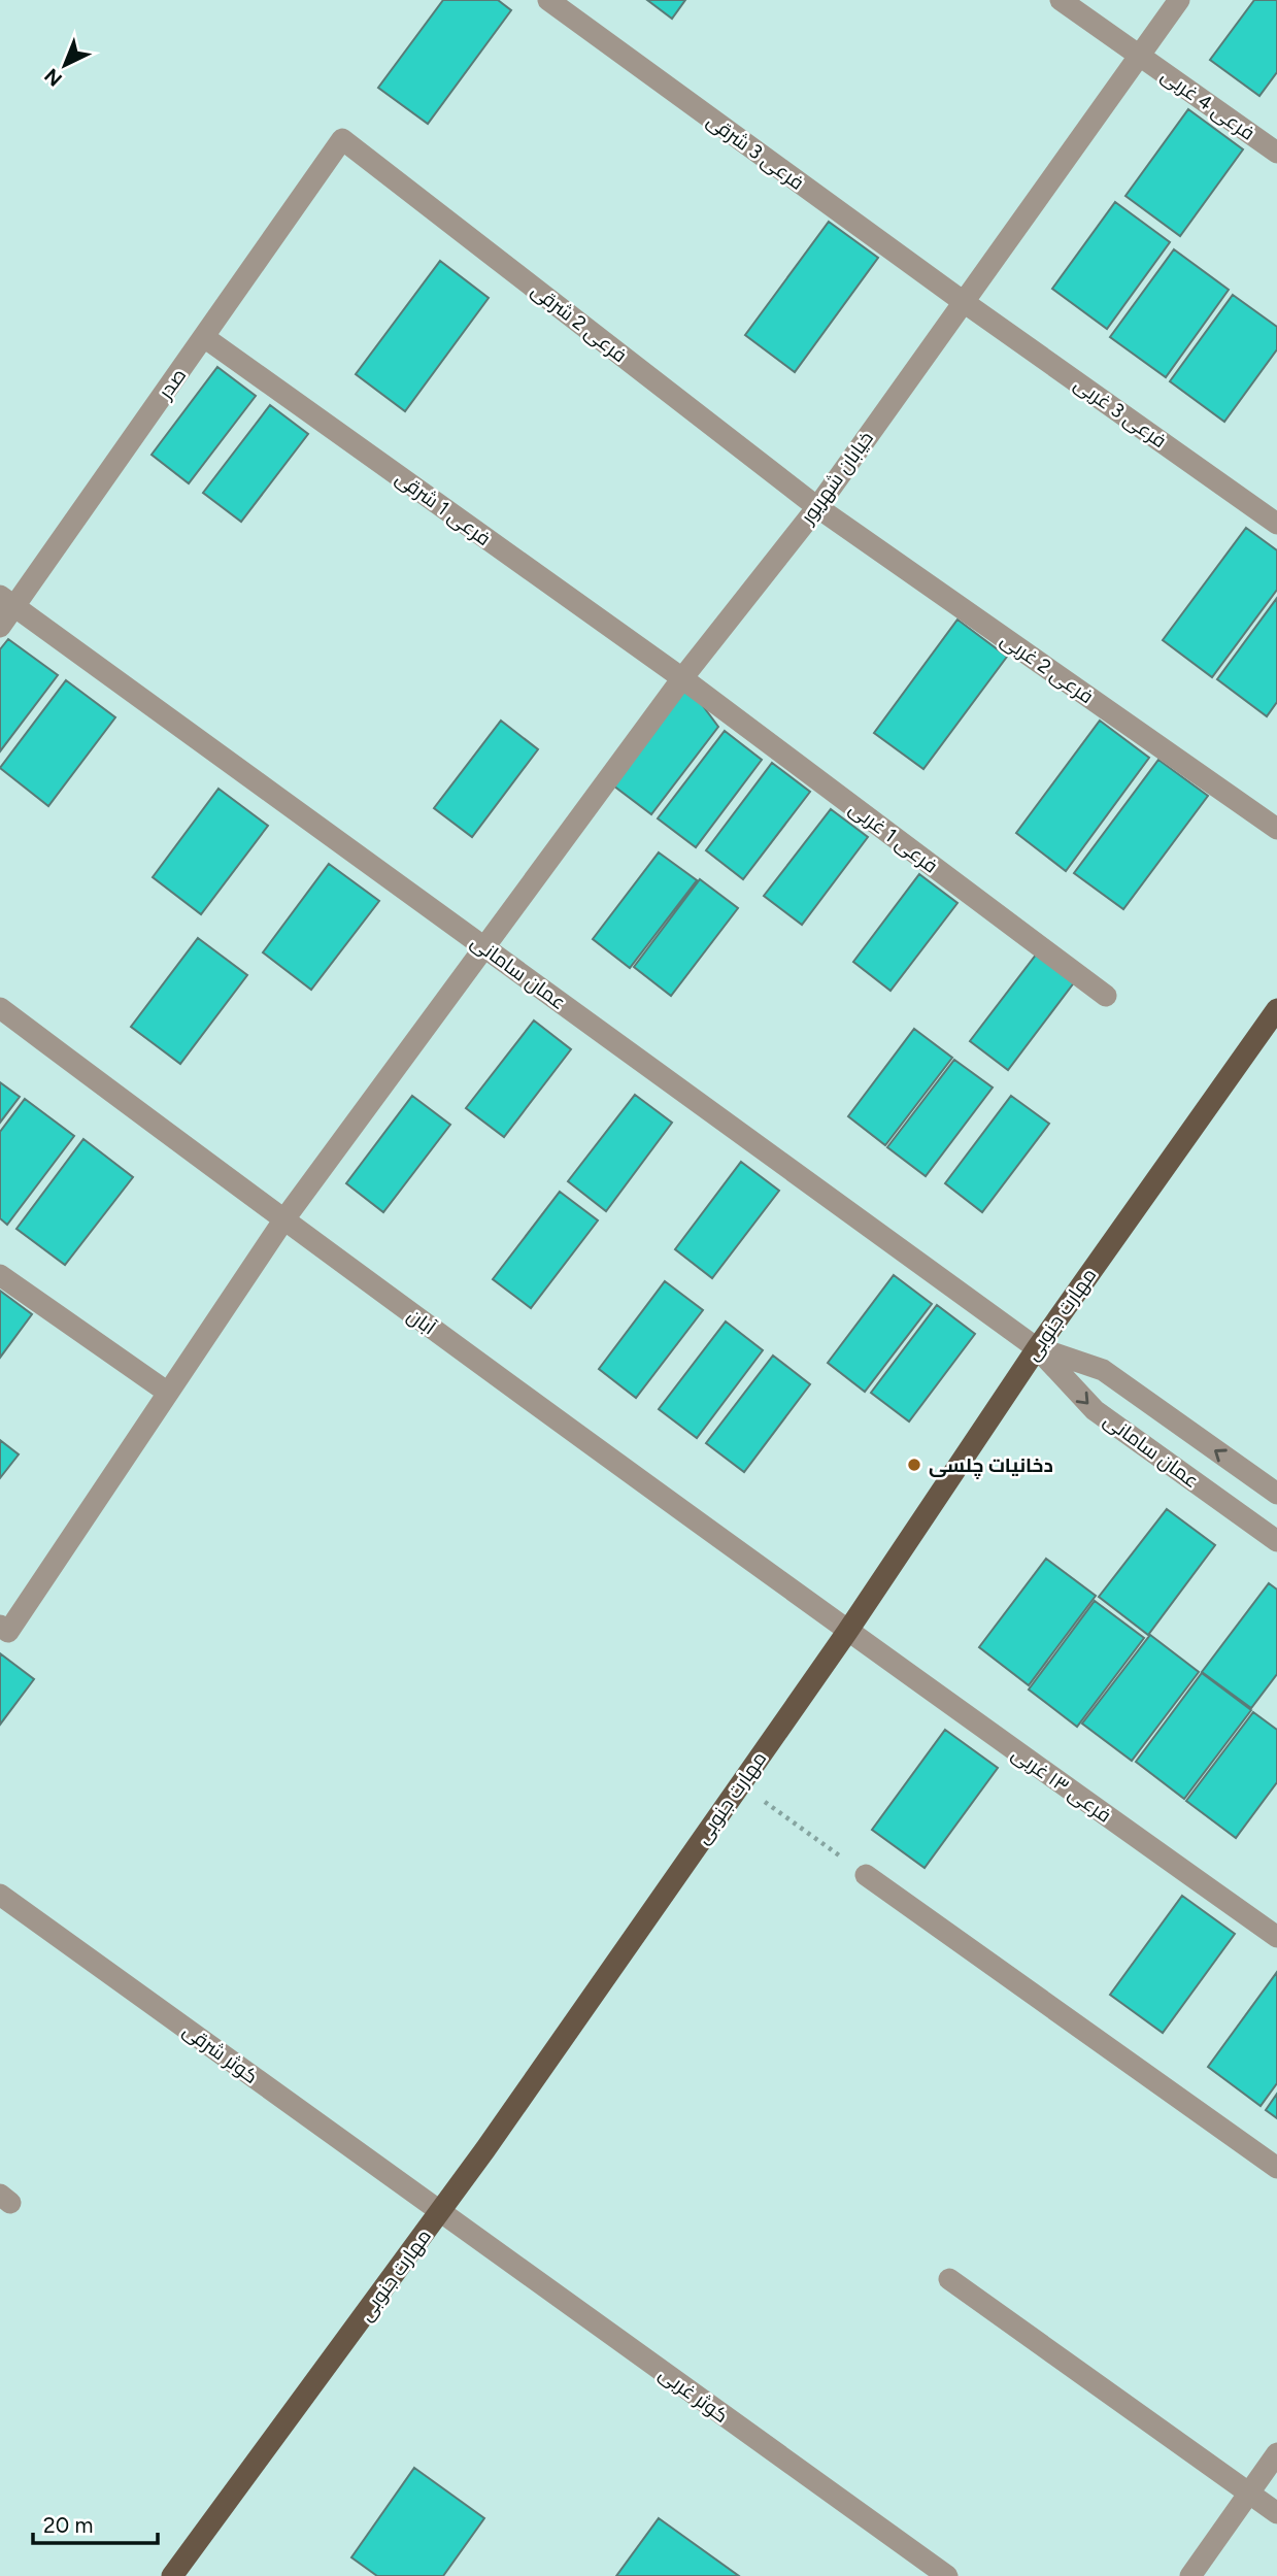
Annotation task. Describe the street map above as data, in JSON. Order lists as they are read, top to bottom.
{
  "streets": {
    "main road": ["مهارت جنوبی"],
    "street": [
      "فرعی 4 غربی",
      "فرعی 3 شرقی",
      "فرعی 2 شرقی",
      "صدر",
      "فرعی 3 غربی",
      "خیابان شهریور",
      "فرعی 1 شرقی",
      "فرعی 2 غربی",
      "فرعی 1 غربی",
      "عمان سامانی",
      "آبان",
      "فرعی ۱۳ غربی",
      "کوثر شرقی",
      "کوثر غربی"
    ]
  },
  "crossings": [
    ["فرعی 4 غربی", "خیابان شهریور"],
    ["فرعی 3 شرقی", "فرعی 3 غربی"],
    ["فرعی 3 شرقی", "خیابان شهریور"],
    ["فرعی 2 شرقی", "صدر"],
    ["فرعی 2 شرقی", "خیابان شهریور"],
    ["فرعی 2 شرقی", "فرعی 2 غربی"],
    ["صدر", "فرعی 1 شرقی"],
    ["صدر", "عمان سامانی"],
    ["فرعی 3 غربی", "خیابان شهریور"],
    ["خیابان شهریور", "فرعی 1 شرقی"],
    ["خیابان شهریور", "فرعی 2 غربی"],
    ["خیابان شهریور", "فرعی 1 غربی"],
    ["خیابان شهریور", "عمان سامانی"],
    ["خیابان شهریور", "آبان"],
    ["فرعی 1 شرقی", "فرعی 1 غربی"],
    ["عمان سامانی", "مهارت جنوبی"],
    ["مهارت جنوبی", "آبان"],
    ["مهارت جنوبی", "فرعی ۱۳ غربی"],
    ["مهارت جنوبی", "کوثر شرقی"],
    ["مهارت جنوبی", "کوثر غربی"],
    ["آبان", "فرعی ۱۳ غربی"],
    ["کوثر شرقی", "کوثر غربی"]
  ],
  "places": ["دخانیات چلسی"],
  "scale_bar": "20 m",
  "north": "bottom left"
}
